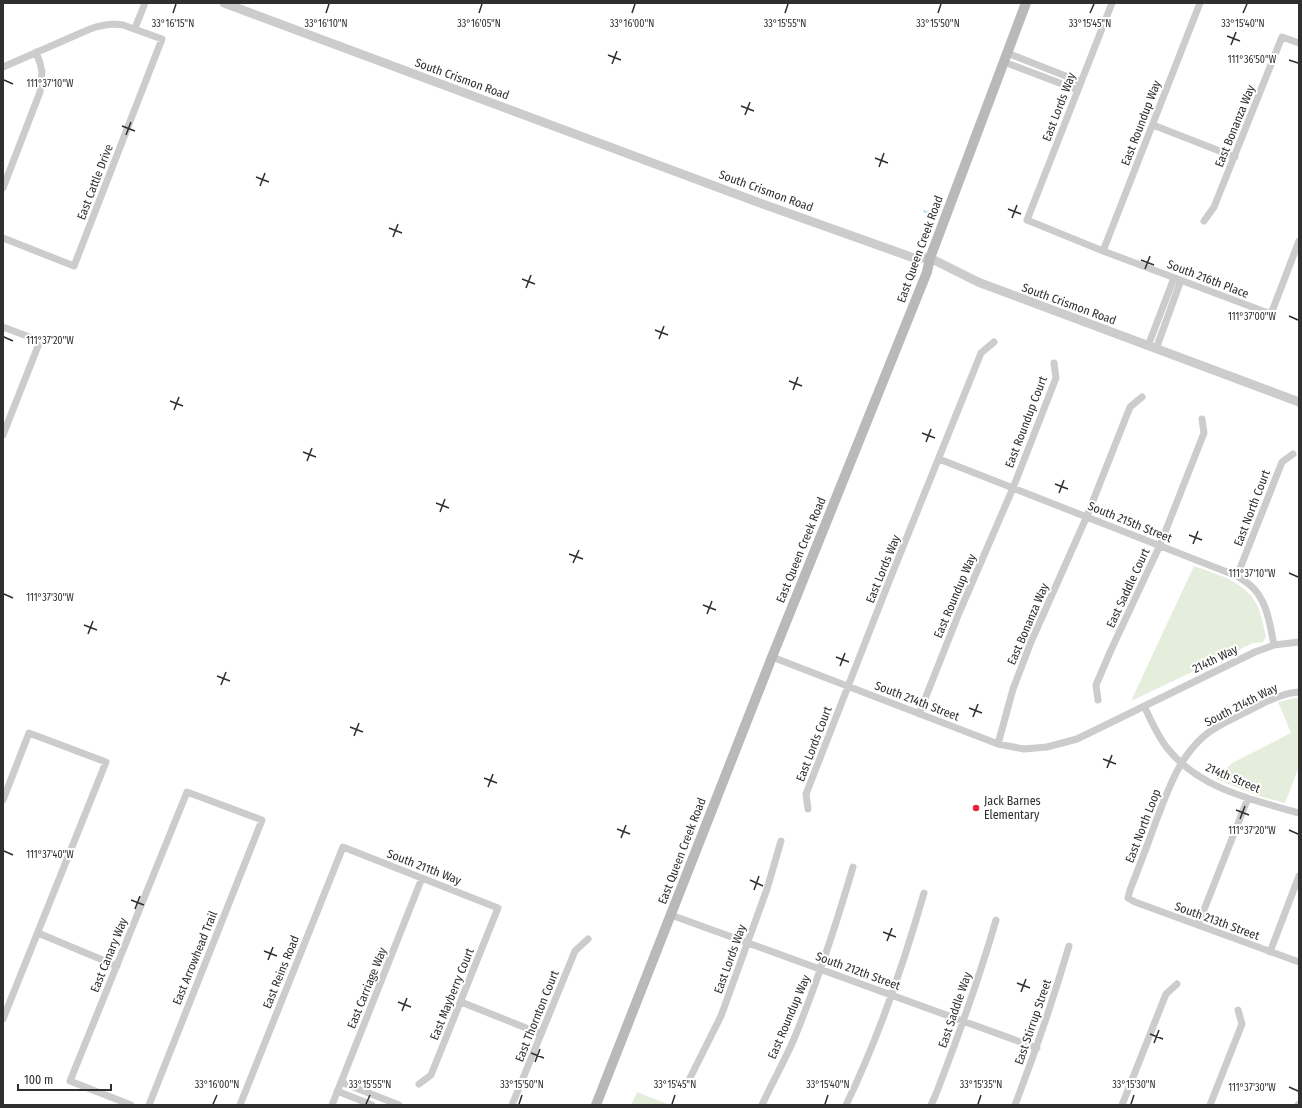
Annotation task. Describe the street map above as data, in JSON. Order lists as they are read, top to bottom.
{
  "streets": {
    "main road": ["East Queen Creek Road"],
    "street": [
      "South Crismon Road",
      "East Lords Way",
      "East Roundup Way",
      "East Bonanza Way",
      "East Cattle Drive",
      "South 216th Place",
      "East Roundup Court",
      "East North Court",
      "South 215th Street",
      "East Saddle Court",
      "214th Way",
      "South 214th Street",
      "South 214th Way",
      "East Lords Court",
      "214th Street",
      "East North Loop",
      "South 211th Way",
      "South 213th Street",
      "East Canary Way",
      "East Arrowhead Trail",
      "South 212th Street",
      "East Reins Road",
      "East Carriage Way",
      "East Mayberry Court",
      "East Saddle Way",
      "East Thornton Court",
      "East Stirrup Street"
    ]
  },
  "crossings": [
    ["South Crismon Road", "East Queen Creek Road"],
    ["East Lords Way", "South 216th Place"],
    ["East Lords Way", "South 215th Street"],
    ["East Lords Way", "South 214th Street"],
    ["East Lords Way", "East Lords Court"],
    ["East Lords Way", "South 212th Street"],
    ["East Roundup Way", "South 216th Place"],
    ["East Roundup Way", "East Roundup Court"],
    ["East Roundup Way", "South 215th Street"],
    ["East Roundup Way", "South 214th Street"],
    ["East Roundup Way", "South 212th Street"],
    ["East Bonanza Way", "South 215th Street"],
    ["East Bonanza Way", "South 214th Street"],
    ["East Queen Creek Road", "South 214th Street"],
    ["East Queen Creek Road", "South 212th Street"],
    ["East Roundup Court", "South 215th Street"],
    ["East North Court", "South 215th Street"],
    ["South 215th Street", "East Saddle Court"],
    ["South 215th Street", "214th Way"],
    ["214th Way", "South 214th Street"],
    ["214th Way", "214th Street"],
    ["South 214th Street", "East Lords Court"],
    ["South 214th Street", "214th Street"],
    ["South 214th Way", "214th Street"],
    ["South 214th Way", "East North Loop"],
    ["214th Street", "East North Loop"],
    ["East North Loop", "South 213th Street"],
    ["South 211th Way", "East Reins Road"],
    ["South 211th Way", "East Carriage Way"],
    ["South 211th Way", "East Mayberry Court"],
    ["East Canary Way", "East Arrowhead Trail"],
    ["South 212th Street", "East Saddle Way"],
    ["South 212th Street", "East Stirrup Street"]
  ],
  "places": ["Jack Barnes Elementary"],
  "scale_bar": "100 m",
  "coordinates": [
    "33°16'10\"N",
    "33°16'15\"N",
    "33°16'05\"N",
    "33°16'00\"N",
    "33°15'55\"N",
    "33°15'50\"N",
    "33°15'45\"N",
    "33°15'40\"N",
    "111°36'50\"W",
    "111°37'10\"W",
    "111°37'00\"W",
    "111°37'20\"W",
    "111°37'30\"W",
    "111°37'40\"W",
    "33°15'35\"N",
    "33°15'30\"N"
  ]
}
